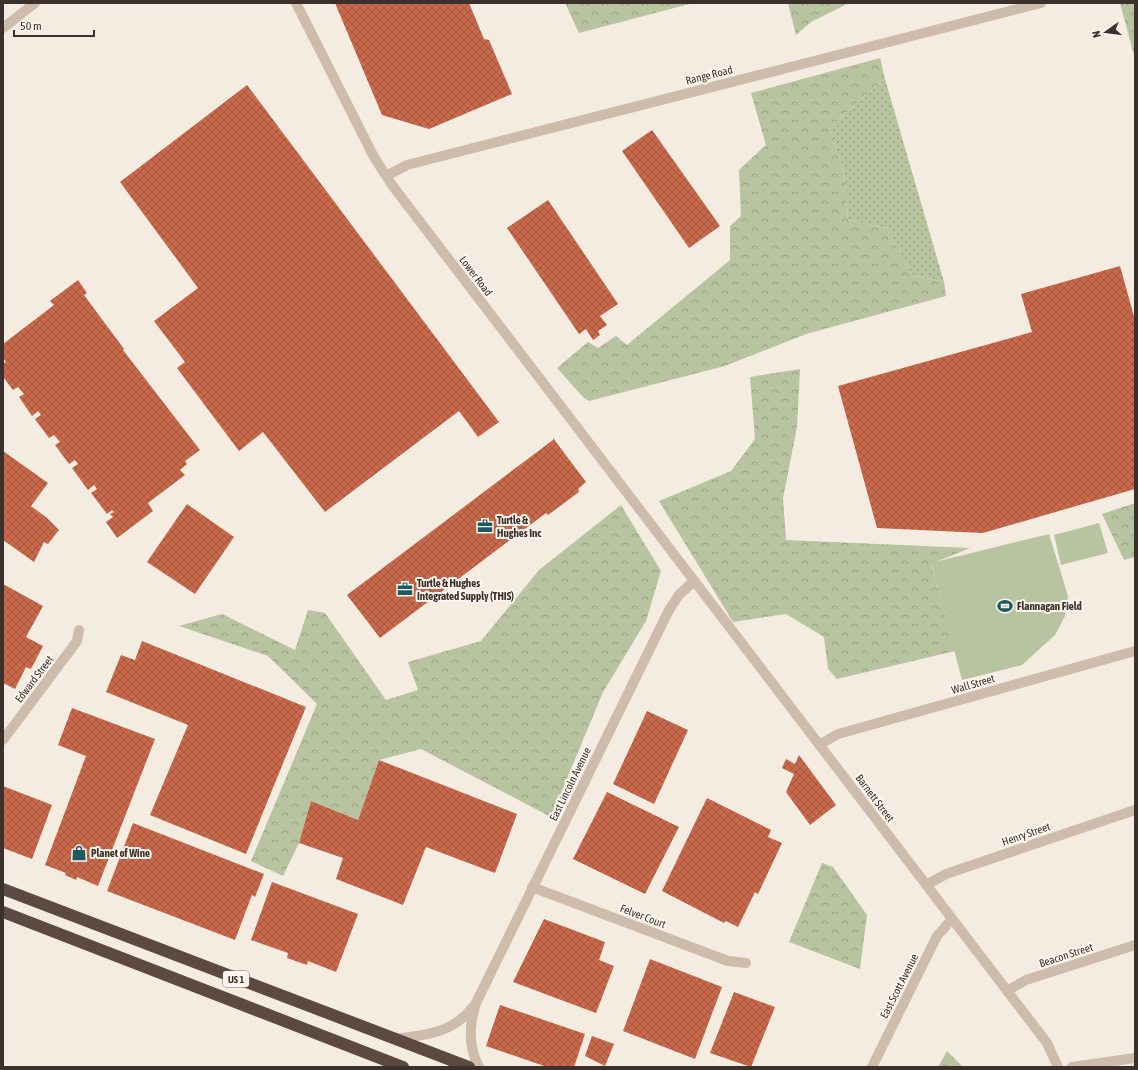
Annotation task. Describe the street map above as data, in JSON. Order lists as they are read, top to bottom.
{
  "streets": {
    "highway": ["US 1"],
    "street": [
      "Range Road",
      "Lower Road",
      "Edward Street",
      "Wall Street",
      "East Lincoln Avenue",
      "Barnett Street",
      "Henry Street",
      "Felver Court",
      "Beacon Street",
      "East Scott Avenue"
    ]
  },
  "crossings": [
    ["Range Road", "Lower Road"],
    ["Lower Road", "Barnett Street"],
    ["Wall Street", "Barnett Street"],
    ["East Lincoln Avenue", "Barnett Street"],
    ["East Lincoln Avenue", "Felver Court"],
    ["East Lincoln Avenue", "US 1"],
    ["Barnett Street", "Henry Street"],
    ["Barnett Street", "Beacon Street"],
    ["Barnett Street", "East Scott Avenue"]
  ],
  "places": {
    "office": ["Turtle & Hughes Inc", "Turtle & Hughes Integrated Supply (THIS)"],
    "sports": ["Flannagan Field"],
    "shop": ["Planet of Wine"]
  },
  "scale_bar": "50 m",
  "north": "left"
}
